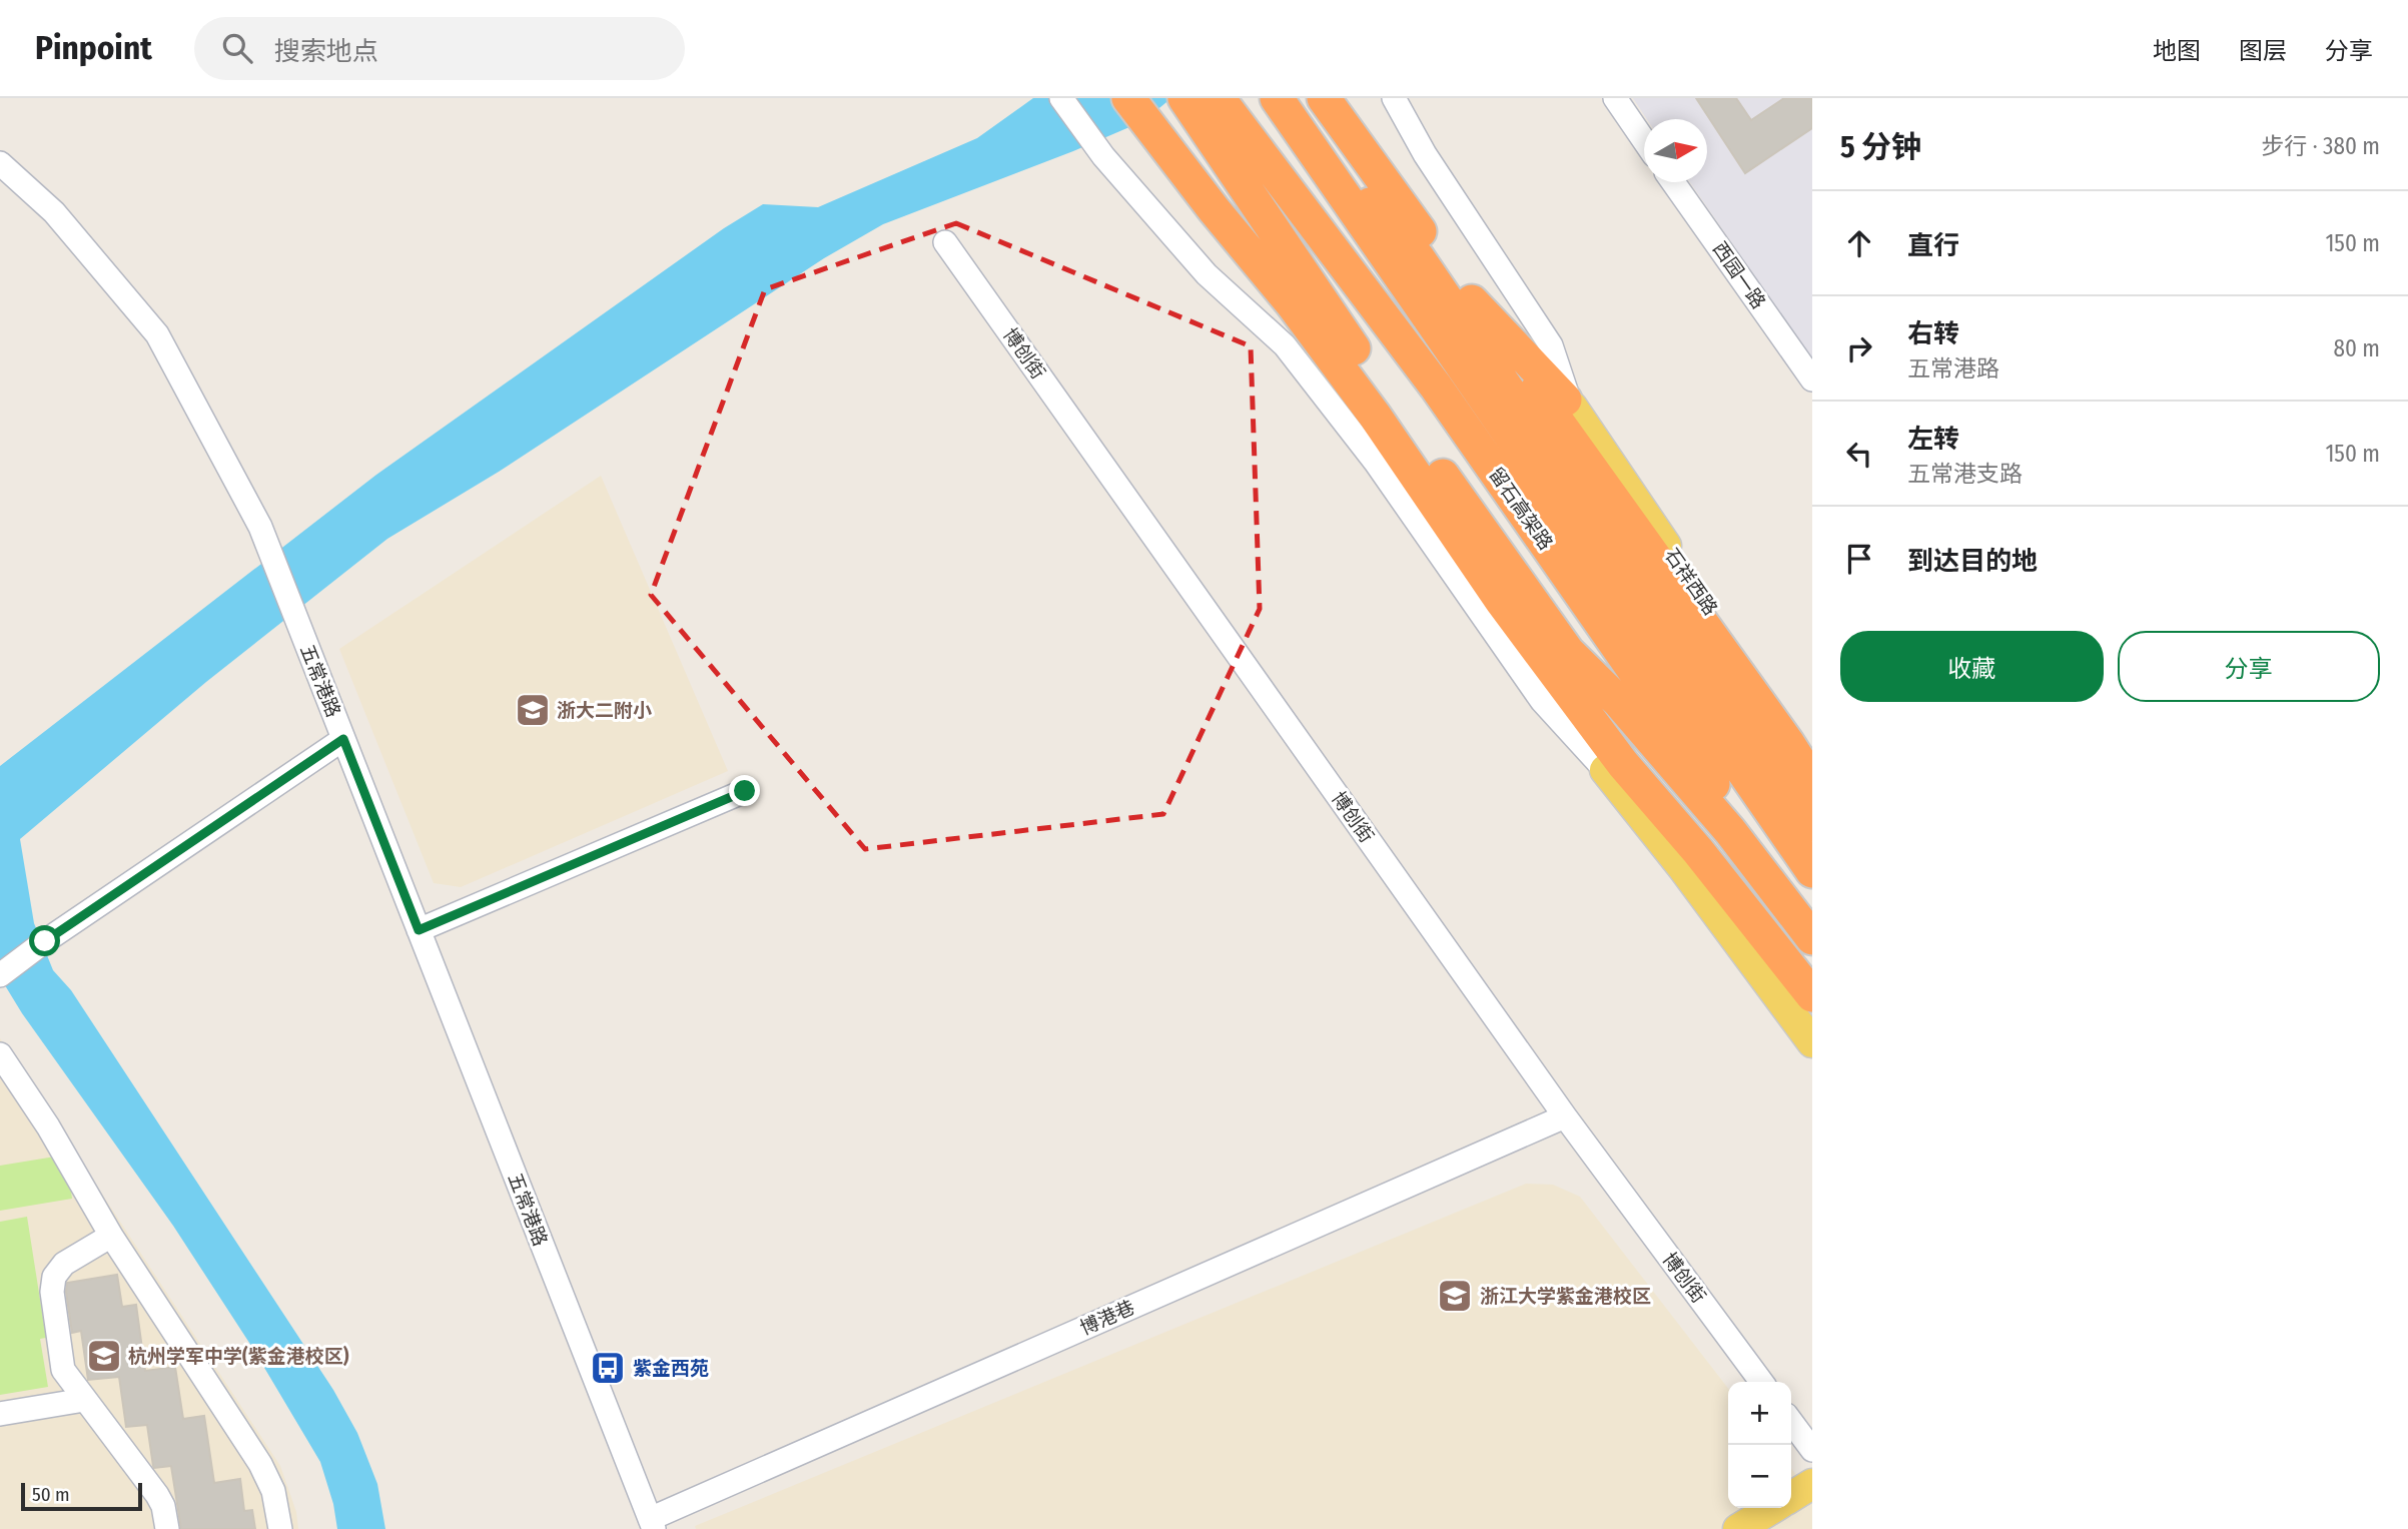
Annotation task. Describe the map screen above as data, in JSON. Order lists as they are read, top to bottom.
{
  "streets": {
    "highway": ["留石高架路"],
    "main road": ["石祥西路"],
    "street": [
      "西园一路",
      "博创街",
      "五常港路",
      "博港巷"
    ]
  },
  "crossings": [
    ["博创街", "博港巷"],
    ["五常港路", "博港巷"]
  ],
  "places": {
    "school or university": ["浙大二附小", "浙江大学紫金港校区", "杭州学军中学(紫金港校区)"],
    "bus stop": ["紫金西苑"]
  },
  "scale_bar": "50 m",
  "north": "right",
  "page": {
    "header": "Pinpoint",
    "search": "搜索地点",
    "nav": ["地图", "图层", "分享"],
    "heading": ["5 分钟", "步行 · 380 m"],
    "list": [
      ["直行", "150 m"],
      ["右转", "五常港路", "80 m"],
      ["左转", "五常港支路", "150 m"],
      "到达目的地"
    ],
    "buttons": ["收藏", "分享"],
    "map_buttons": ["+", "−"],
    "scale": "50 m"
  }
}
